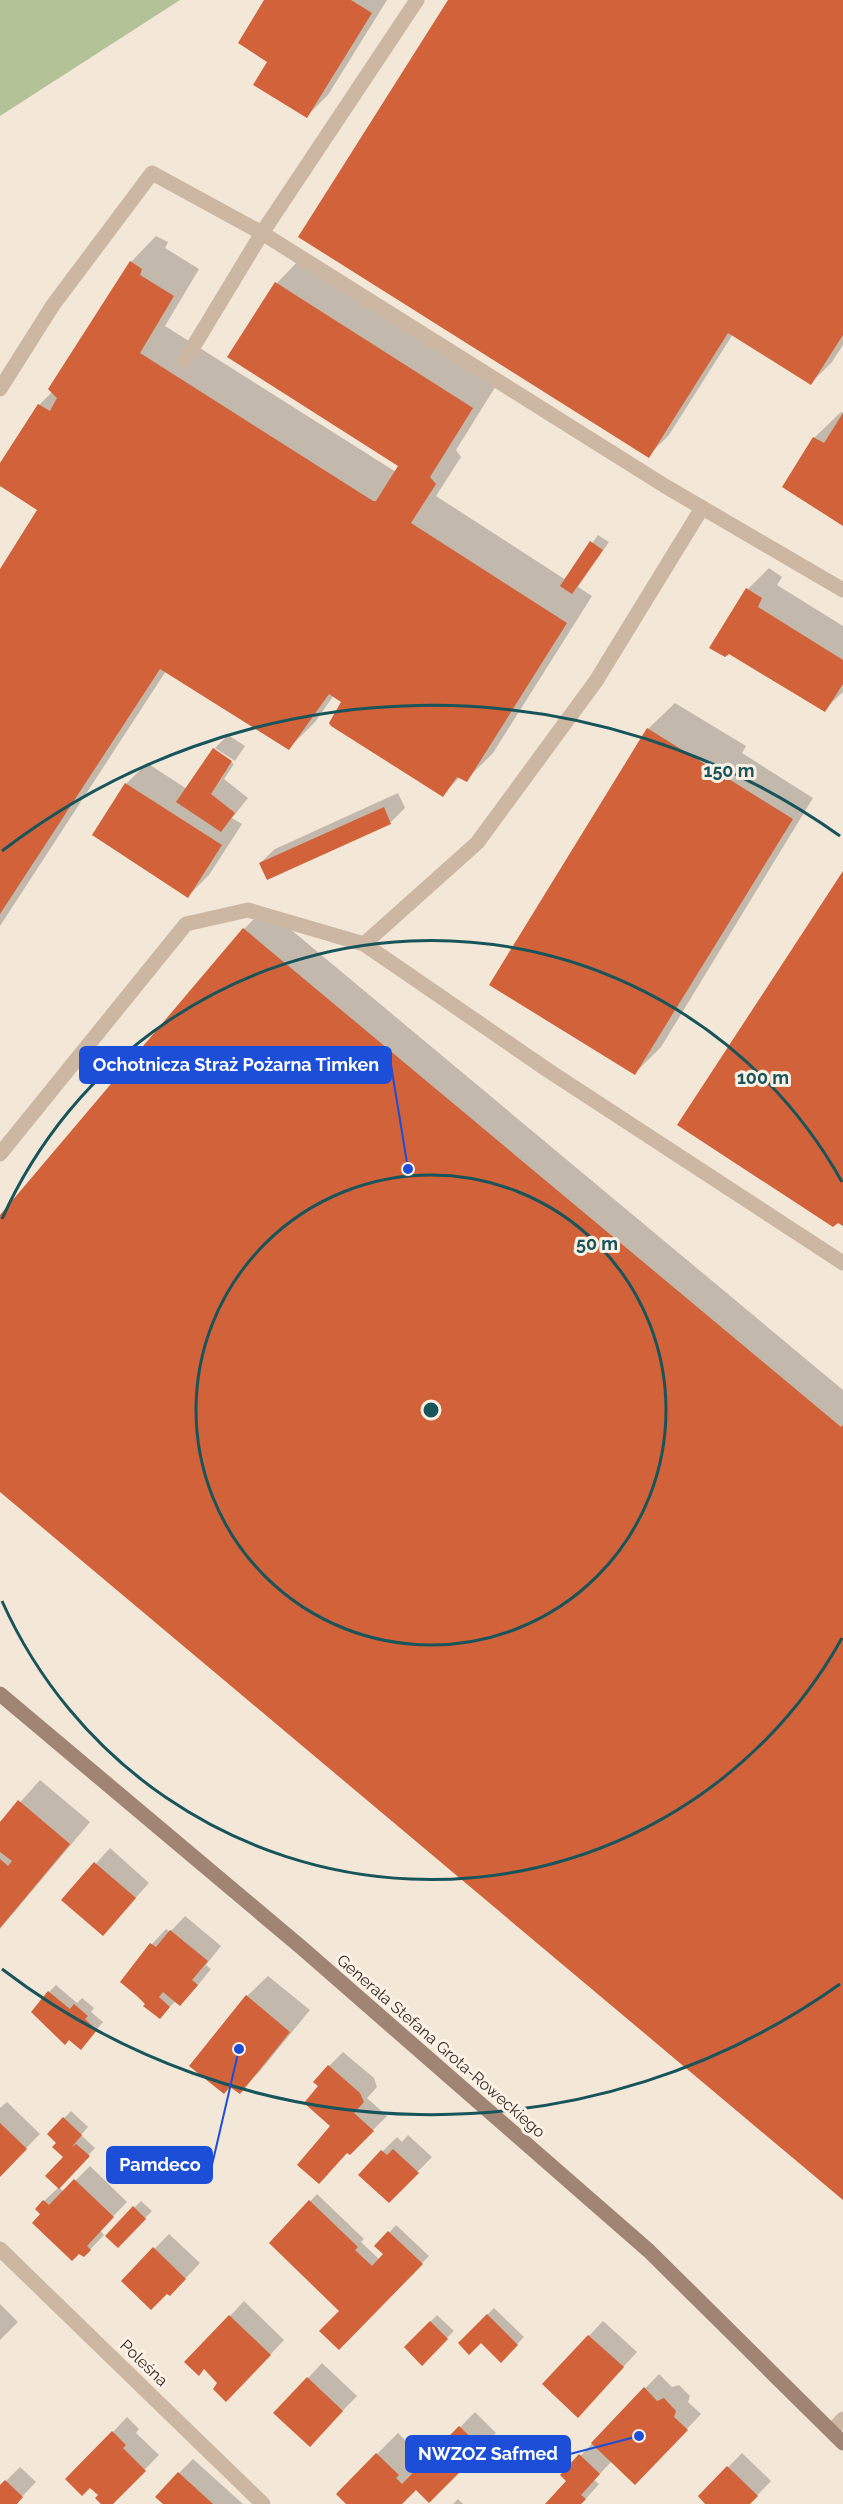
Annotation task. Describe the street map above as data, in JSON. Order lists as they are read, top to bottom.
{
  "streets": {
    "street": ["Generała Stefana Grota-Roweckiego", "Poleśna"]
  },
  "places": ["Ochotnicza Straż Pożarna Timken", "Pamdeco", "NWZOZ Safmed"],
  "rings": ["150 m", "100 m", "50 m"]
}
